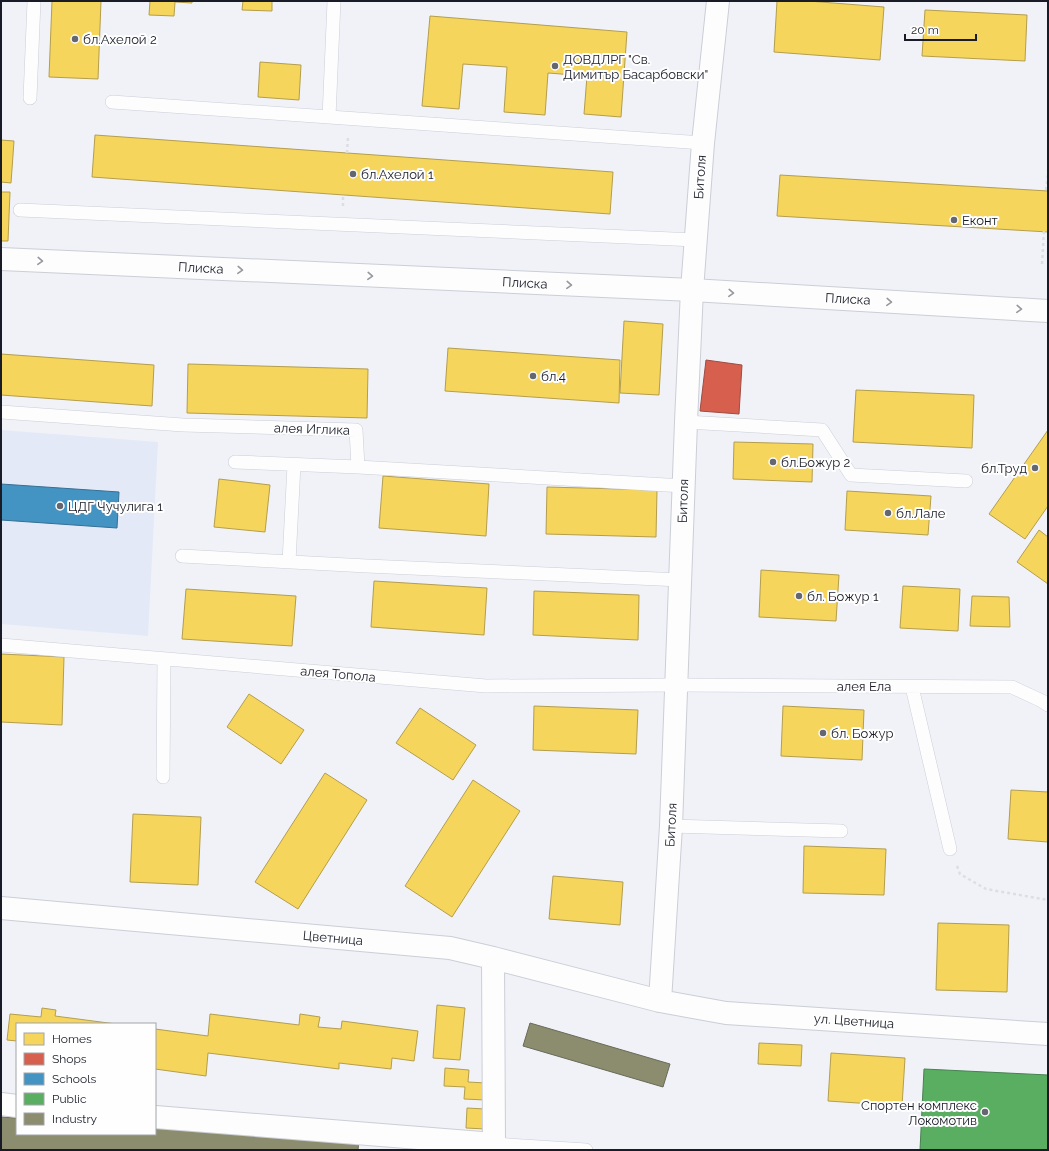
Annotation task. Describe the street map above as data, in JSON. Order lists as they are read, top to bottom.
{
  "streets": {
    "street": [
      "Битоля",
      "Плиска",
      "Цветница",
      "ул. Цветница"
    ],
    "lane": ["алея Иглика", "алея Топола", "алея Ела"]
  },
  "crossings": [
    ["Битоля", "Плиска"],
    ["Битоля", "алея Топола"],
    ["Битоля", "алея Ела"],
    ["Битоля", "Цветница"],
    ["Битоля", "ул. Цветница"],
    ["алея Топола", "алея Ела"],
    ["Цветница", "ул. Цветница"]
  ],
  "one_way": ["Плиска"],
  "places": [
    "бл.Ахелой 2",
    "ДОВДЛРГ \"Св. Димитър Басарбовски\"",
    "бл.Ахелой 1",
    "Еконт",
    "бл.4",
    "бл.Божур 2",
    "бл.Труд",
    "ЦДГ Чучулига 1",
    "бл.Лале",
    "бл. Божур 1",
    "бл. Божур",
    "Спортен комплекс Локомотив"
  ],
  "legend": [
    "Homes",
    "Shops",
    "Schools",
    "Public",
    "Industry"
  ],
  "scale_bar": "20 m"
}
